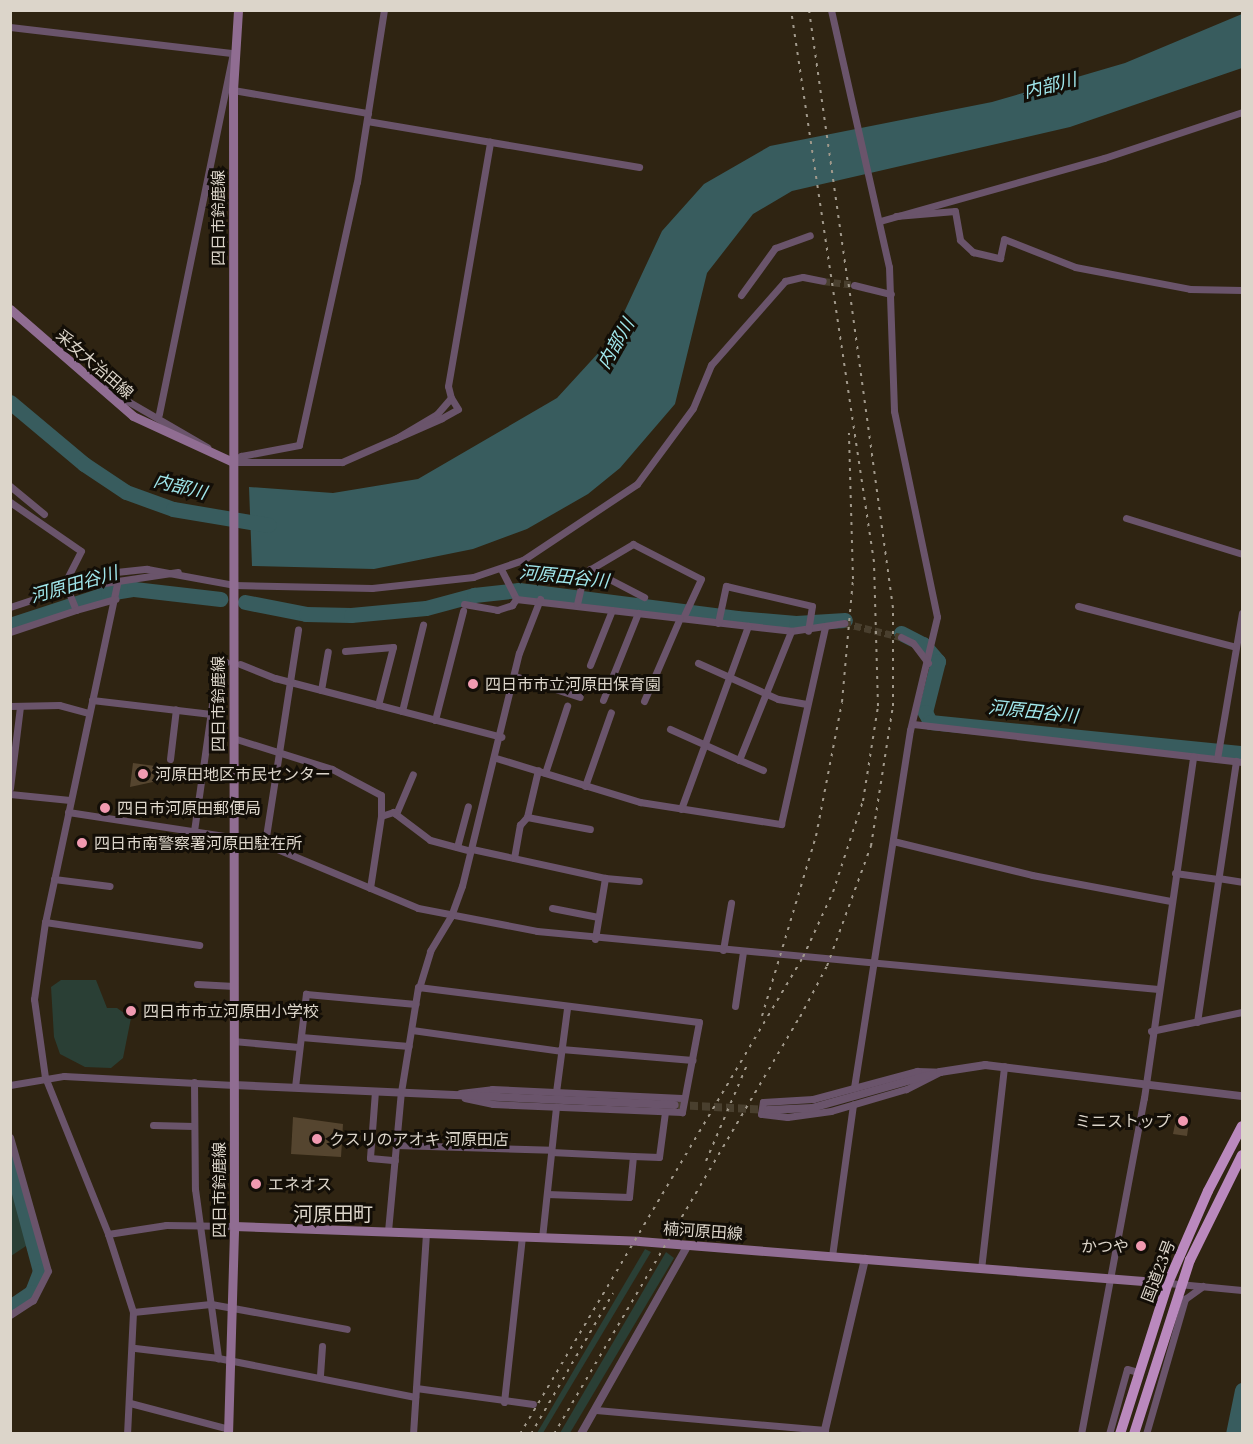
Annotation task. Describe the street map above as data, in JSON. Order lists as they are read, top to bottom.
{
  "streets": {
    "highway": ["国道23号"],
    "main road": ["四日市鈴鹿線", "采女大治田線", "楠河原田線"]
  },
  "crossings": [
    ["四日市鈴鹿線", "采女大治田線"],
    ["四日市鈴鹿線", "楠河原田線"],
    ["楠河原田線", "国道23号"]
  ],
  "districts": ["河原田町"],
  "water": ["内部川", "河原田谷川"],
  "places": [
    "四日市市立河原田保育園",
    "河原田地区市民センター",
    "四日市河原田郵便局",
    "四日市南警察署河原田駐在所",
    "四日市市立河原田小学校",
    "ミニストップ",
    "クスリのアオキ 河原田店",
    "エネオス",
    "かつや"
  ]
}
